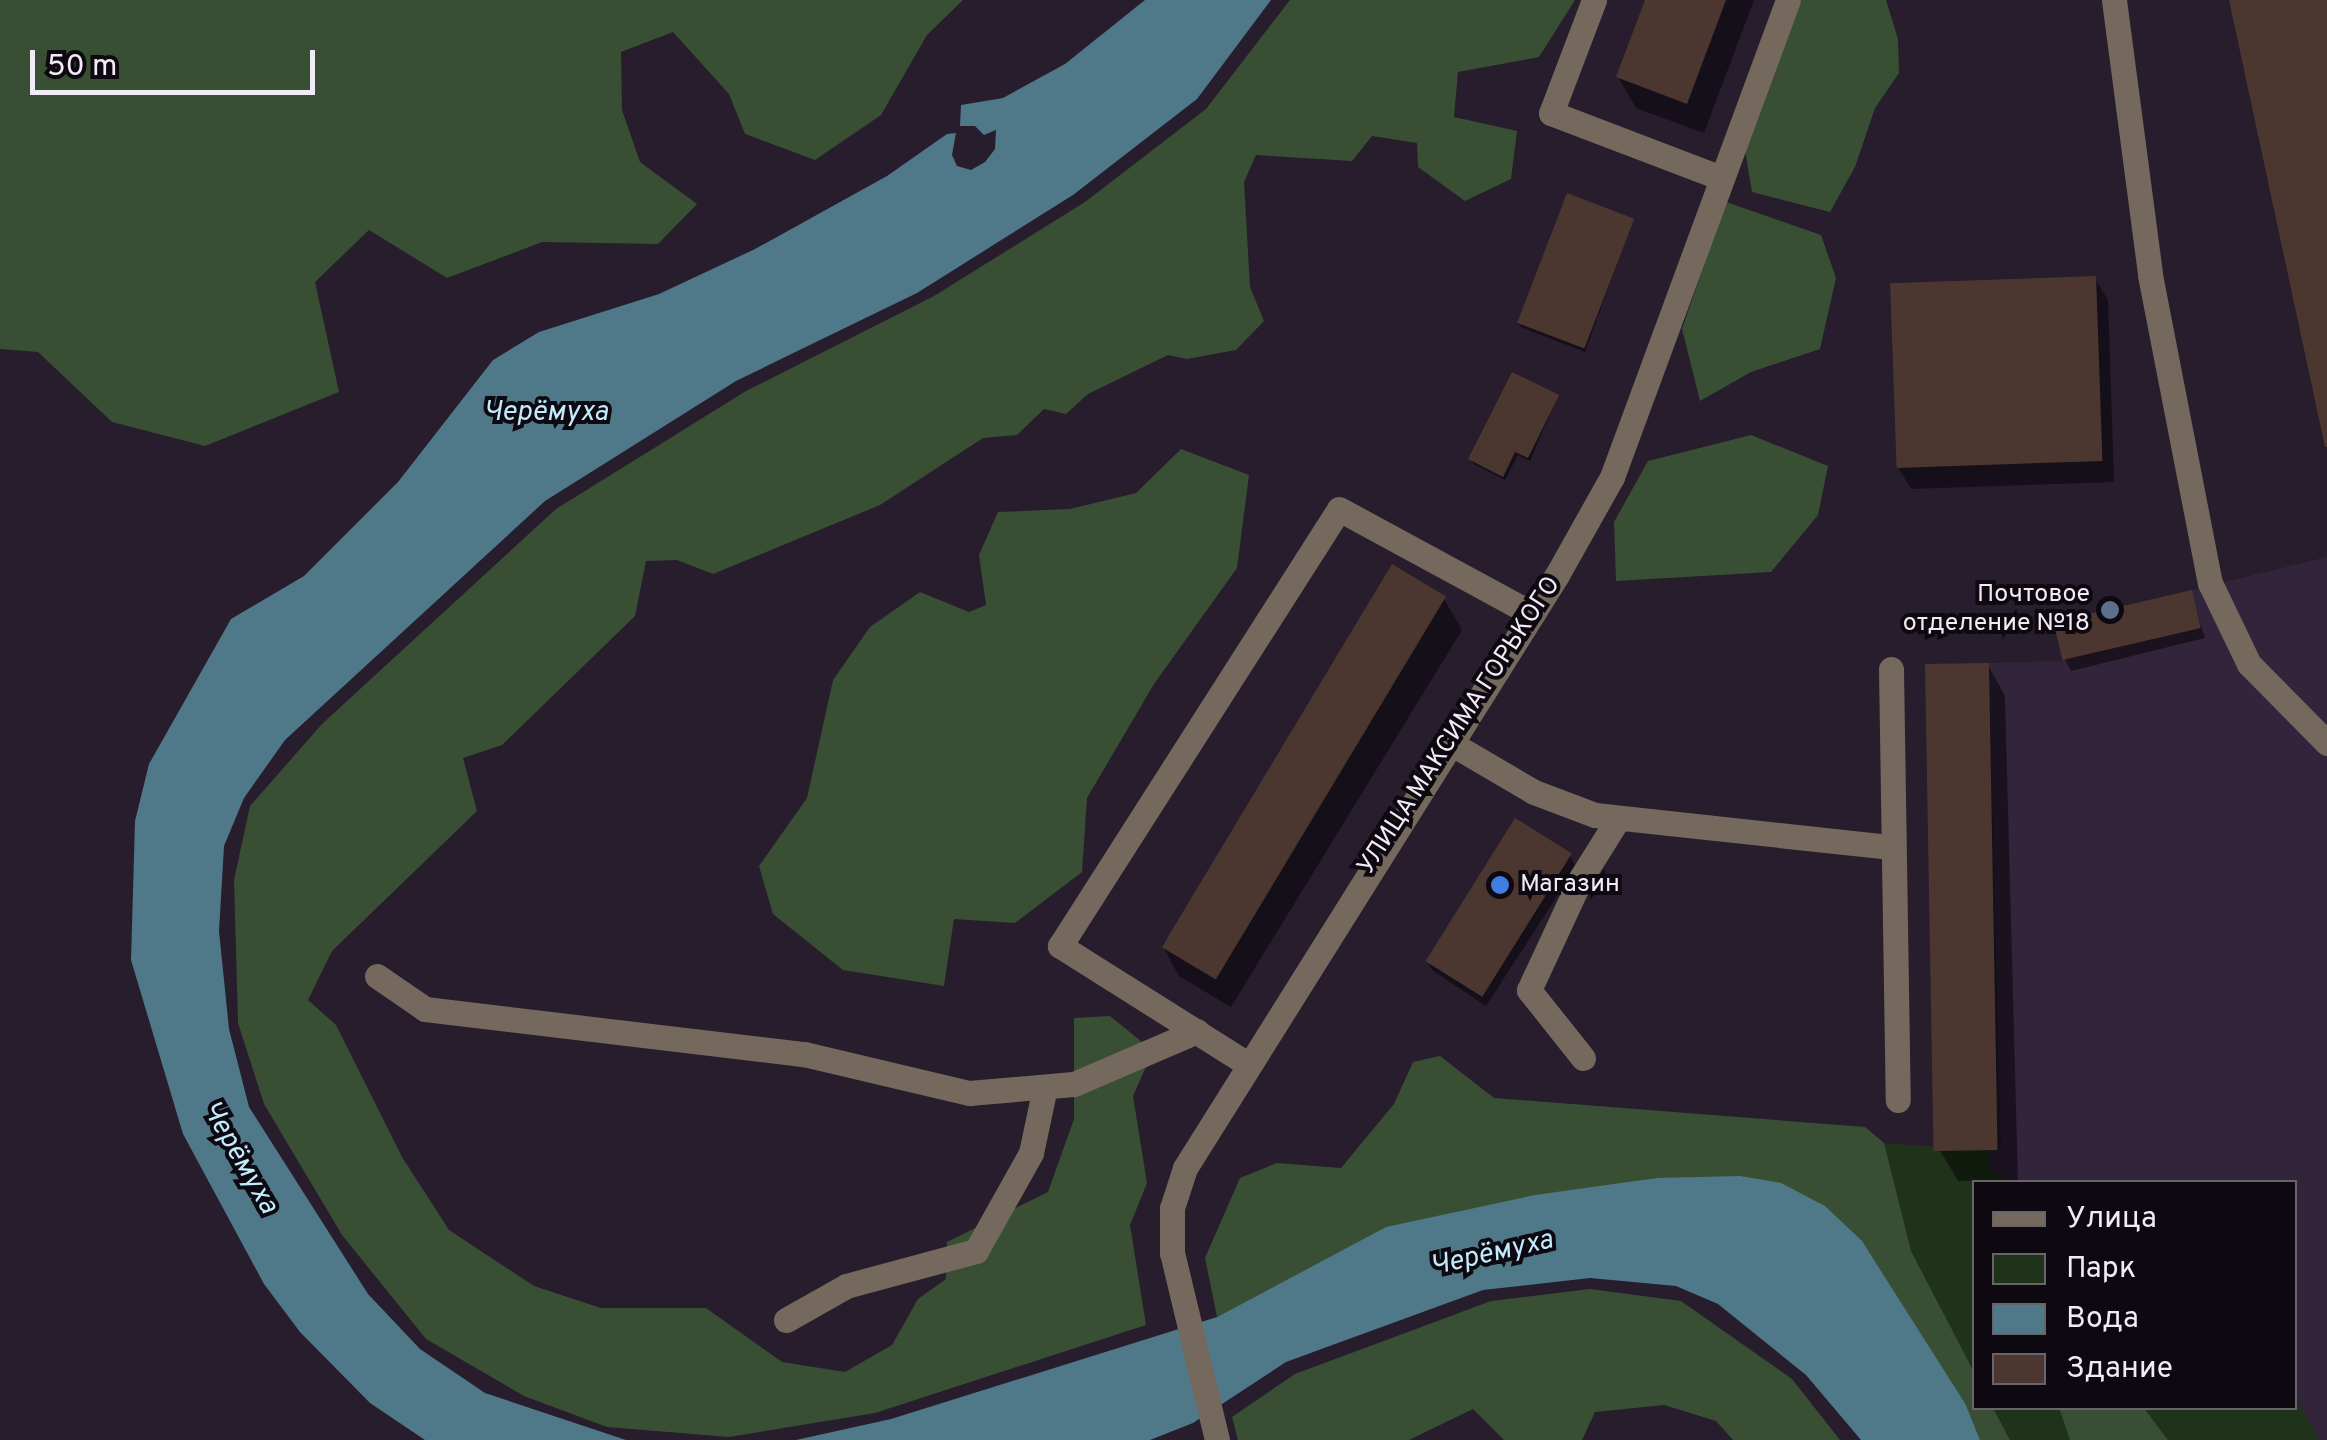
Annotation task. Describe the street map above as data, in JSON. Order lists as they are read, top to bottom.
{
  "streets": {
    "street": ["УЛИЦА МАКСИМА ГОРЬКОГО"]
  },
  "water": ["Черёмуха"],
  "places": ["Почтовое отделение №18", "Магазин"],
  "legend": [
    "Улица",
    "Парк",
    "Вода",
    "Здание"
  ],
  "scale_bar": "50 m"
}
